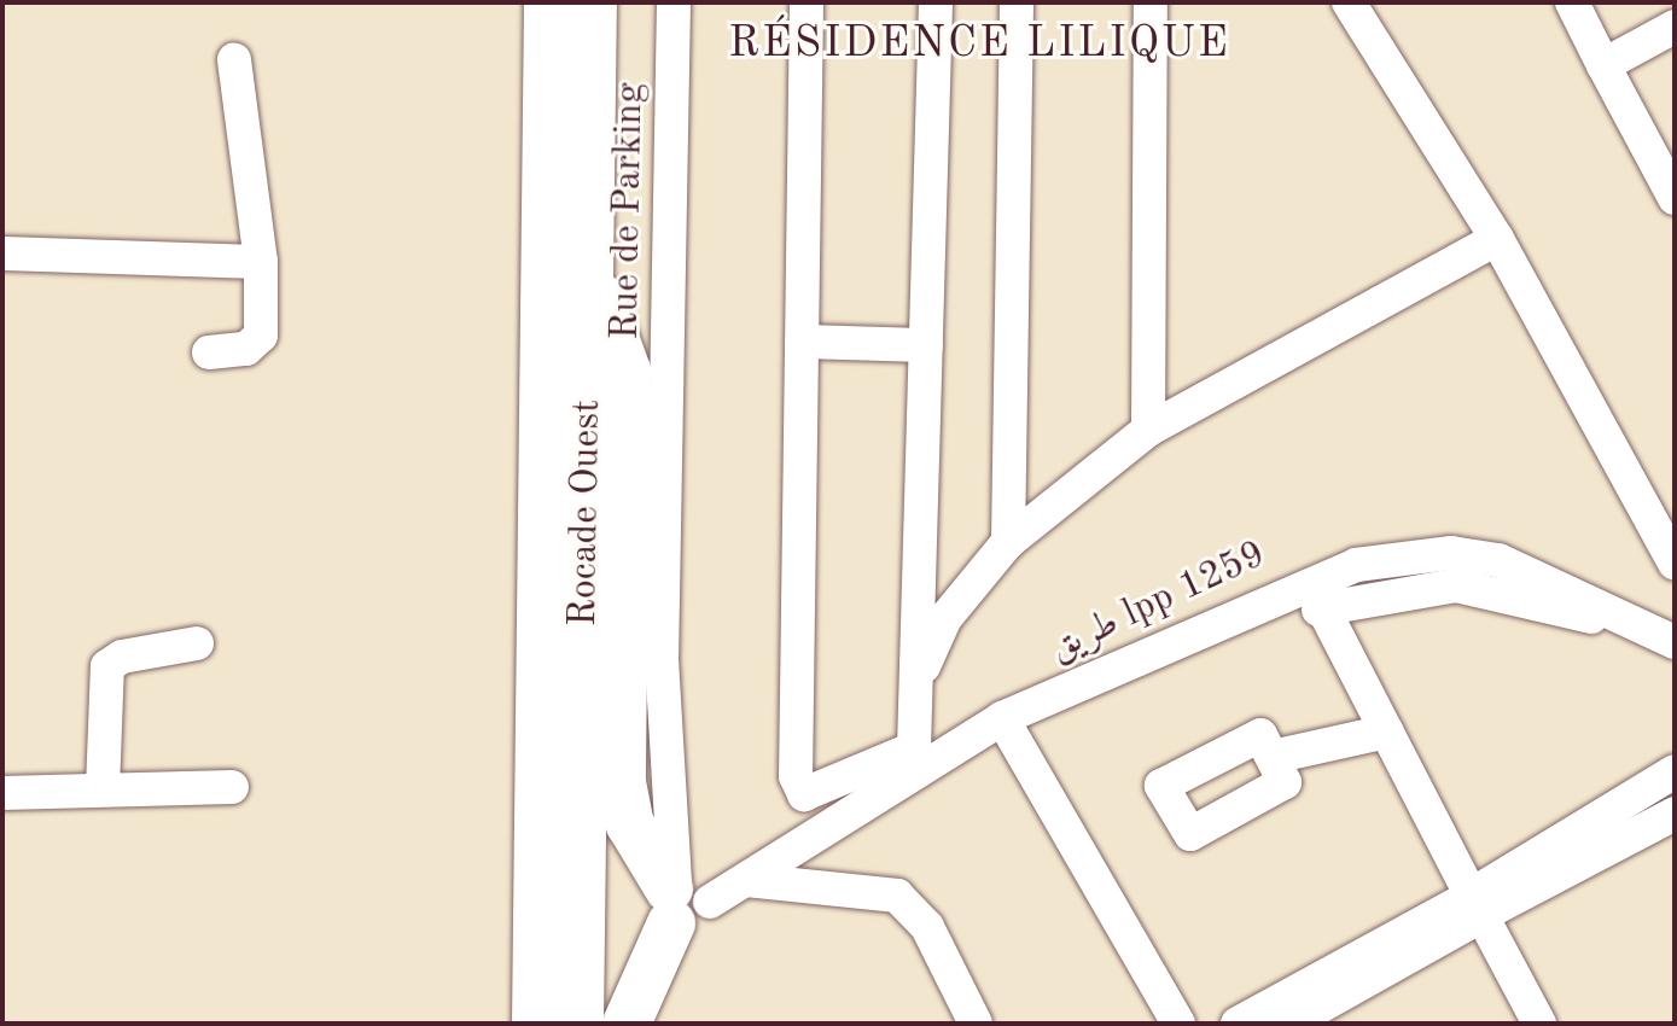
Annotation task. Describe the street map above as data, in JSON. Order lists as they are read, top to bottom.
{
  "streets": {
    "highway": ["Rocade Ouest"],
    "street": ["Rue de Parking", "طريق lpp 1259"]
  },
  "crossings": [
    ["Rue de Parking", "طريق lpp 1259"]
  ],
  "districts": ["RÉSIDENCE LILIQUE"]
}
